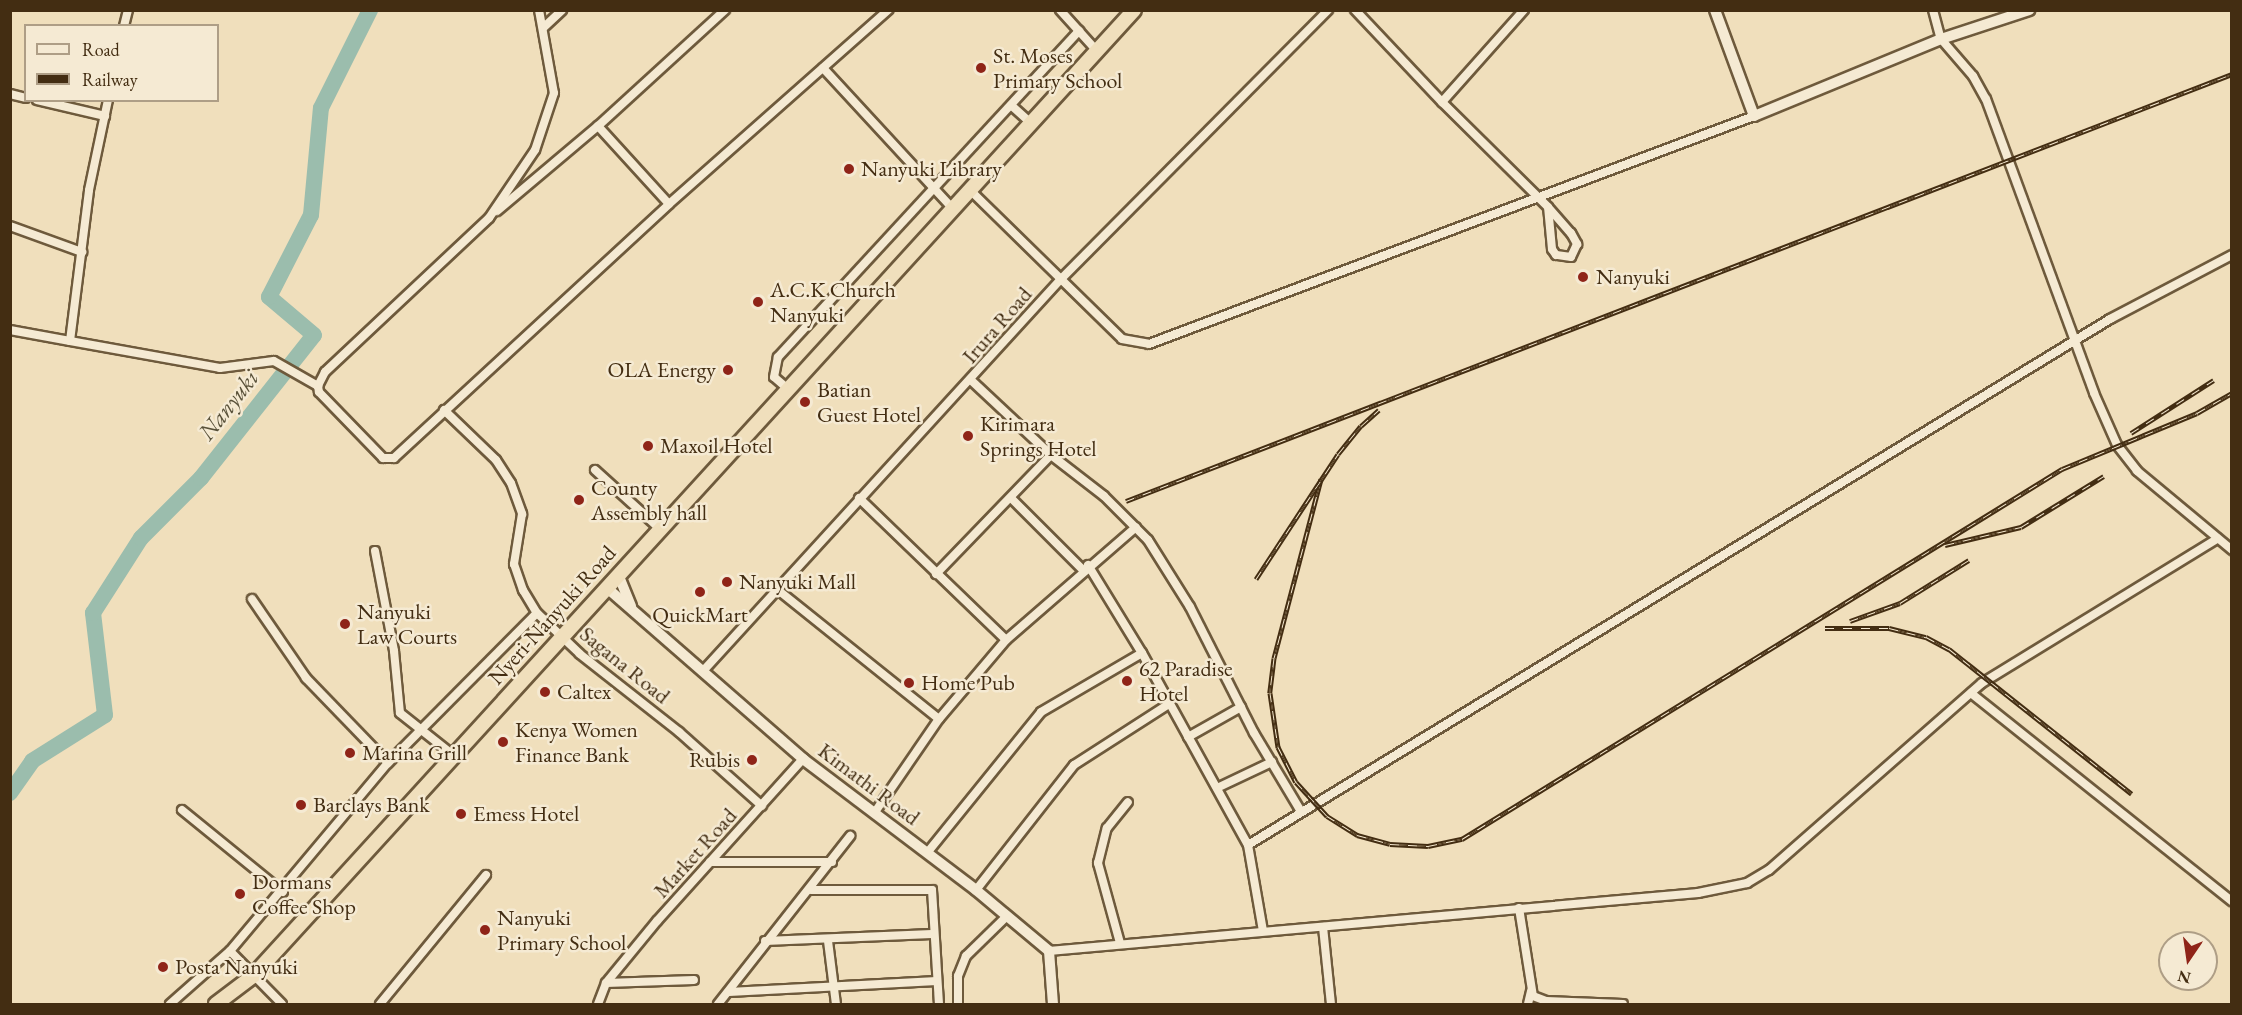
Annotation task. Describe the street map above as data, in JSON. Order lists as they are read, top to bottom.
{
  "streets": {
    "highway": ["Nyeri-Nanyuki Road"],
    "street": [
      "Irura Road",
      "Sagana Road",
      "Kimathi Road",
      "Market Road"
    ]
  },
  "crossings": [
    ["Irura Road", "Kimathi Road"],
    ["Nyeri-Nanyuki Road", "Sagana Road"],
    ["Nyeri-Nanyuki Road", "Kimathi Road"],
    ["Sagana Road", "Market Road"],
    ["Kimathi Road", "Market Road"]
  ],
  "water": ["Nanyuki"],
  "places": [
    "St. Moses Primary School",
    "Nanyuki Library",
    "Nanyuki",
    "A.C.K Church Nanyuki",
    "OLA Energy",
    "Batian Guest Hotel",
    "Kirimara Springs Hotel",
    "Maxoil Hotel",
    "County Assembly hall",
    "Nanyuki Mall",
    "QuickMart",
    "Nanyuki Law Courts",
    "62 Paradise Hotel",
    "Home Pub",
    "Caltex",
    "Kenya Women Finance Bank",
    "Marina Grill",
    "Rubis",
    "Barclays Bank",
    "Emess Hotel",
    "Dormans Coffee Shop",
    "Nanyuki Primary School",
    "Posta Nanyuki"
  ],
  "legend": ["Road", "Railway"],
  "north": "bottom"
}
